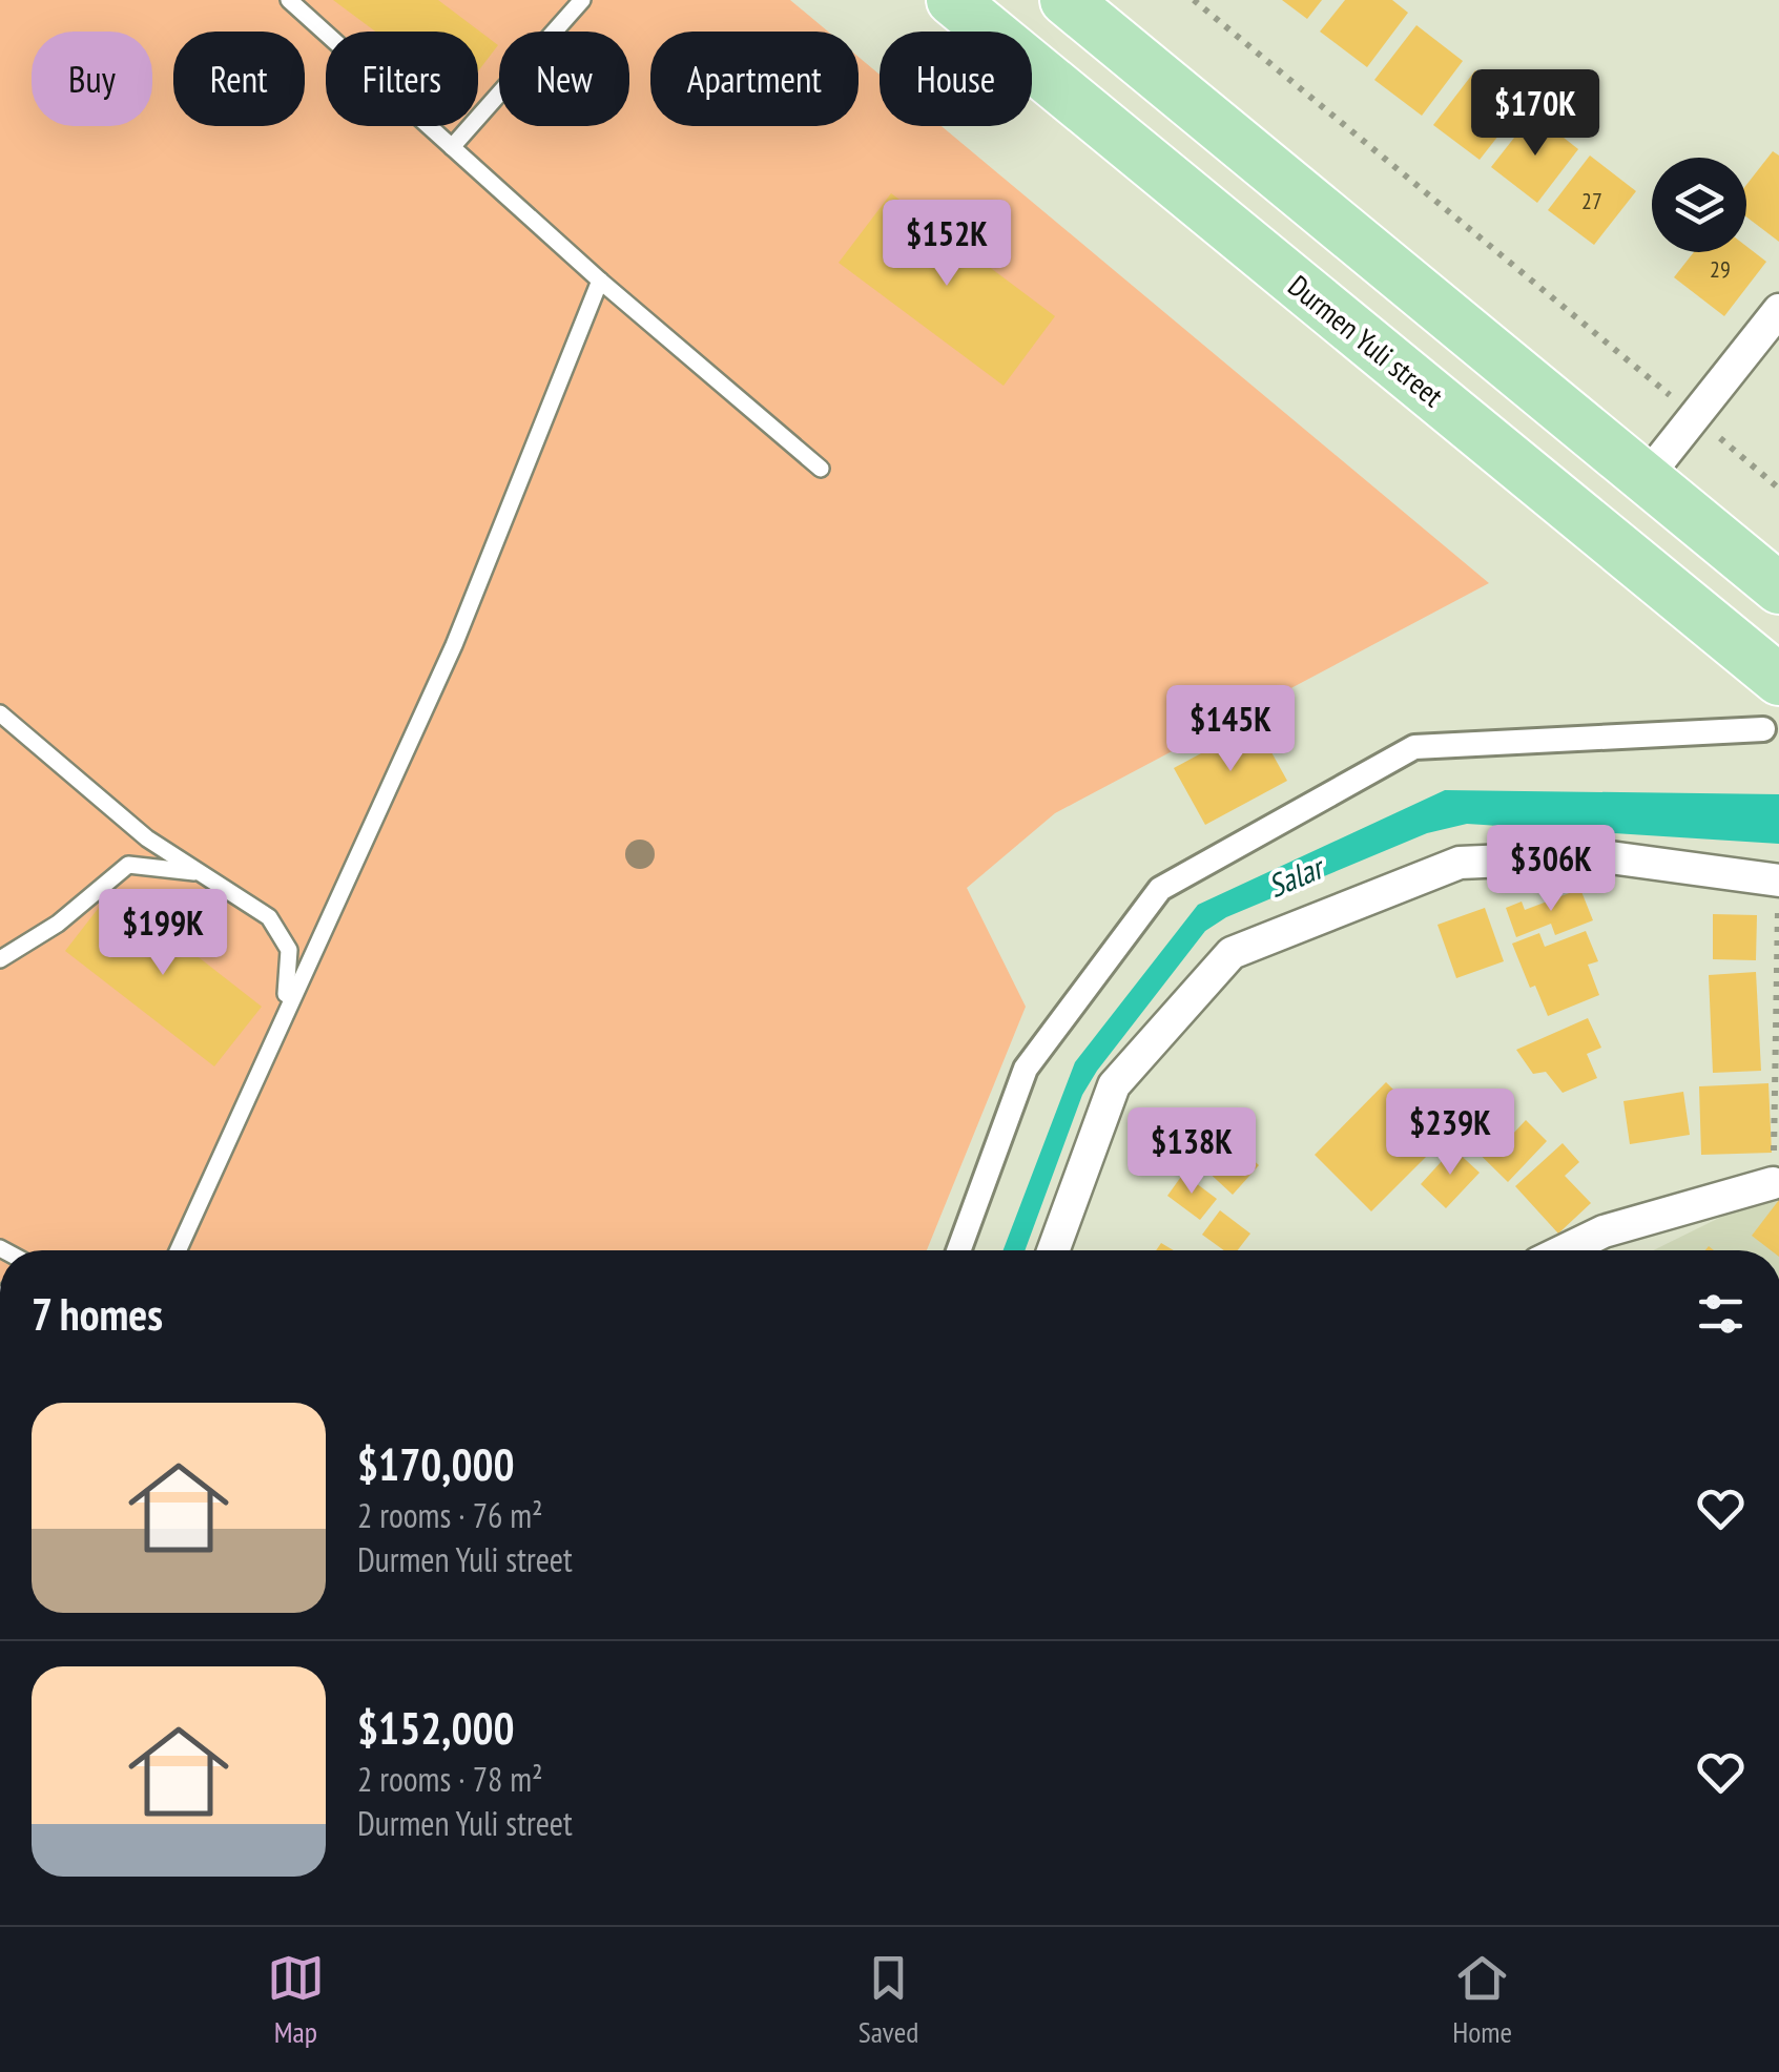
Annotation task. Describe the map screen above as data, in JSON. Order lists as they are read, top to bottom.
{
  "streets": {
    "main road": ["Durmen Yuli street"]
  },
  "water": ["Salar"],
  "house_numbers": ["27", "29"],
  "page": {
    "chip": [
      "Buy",
      "Rent",
      "Filters",
      "New",
      "Apartment",
      "House"
    ],
    "price": [
      "$170K",
      "$152K",
      "$145K",
      "$306K",
      "$199K",
      "$239K",
      "$138K"
    ],
    "heading": "7 homes",
    "list": [
      {
        "name": "$170,000",
        "note": "2 rooms · 76 m² · Durmen Yuli street"
      },
      {
        "name": "$152,000",
        "note": "2 rooms · 78 m² · Durmen Yuli street"
      }
    ],
    "tabs": ["Map", "Saved", "Home"]
  }
}
